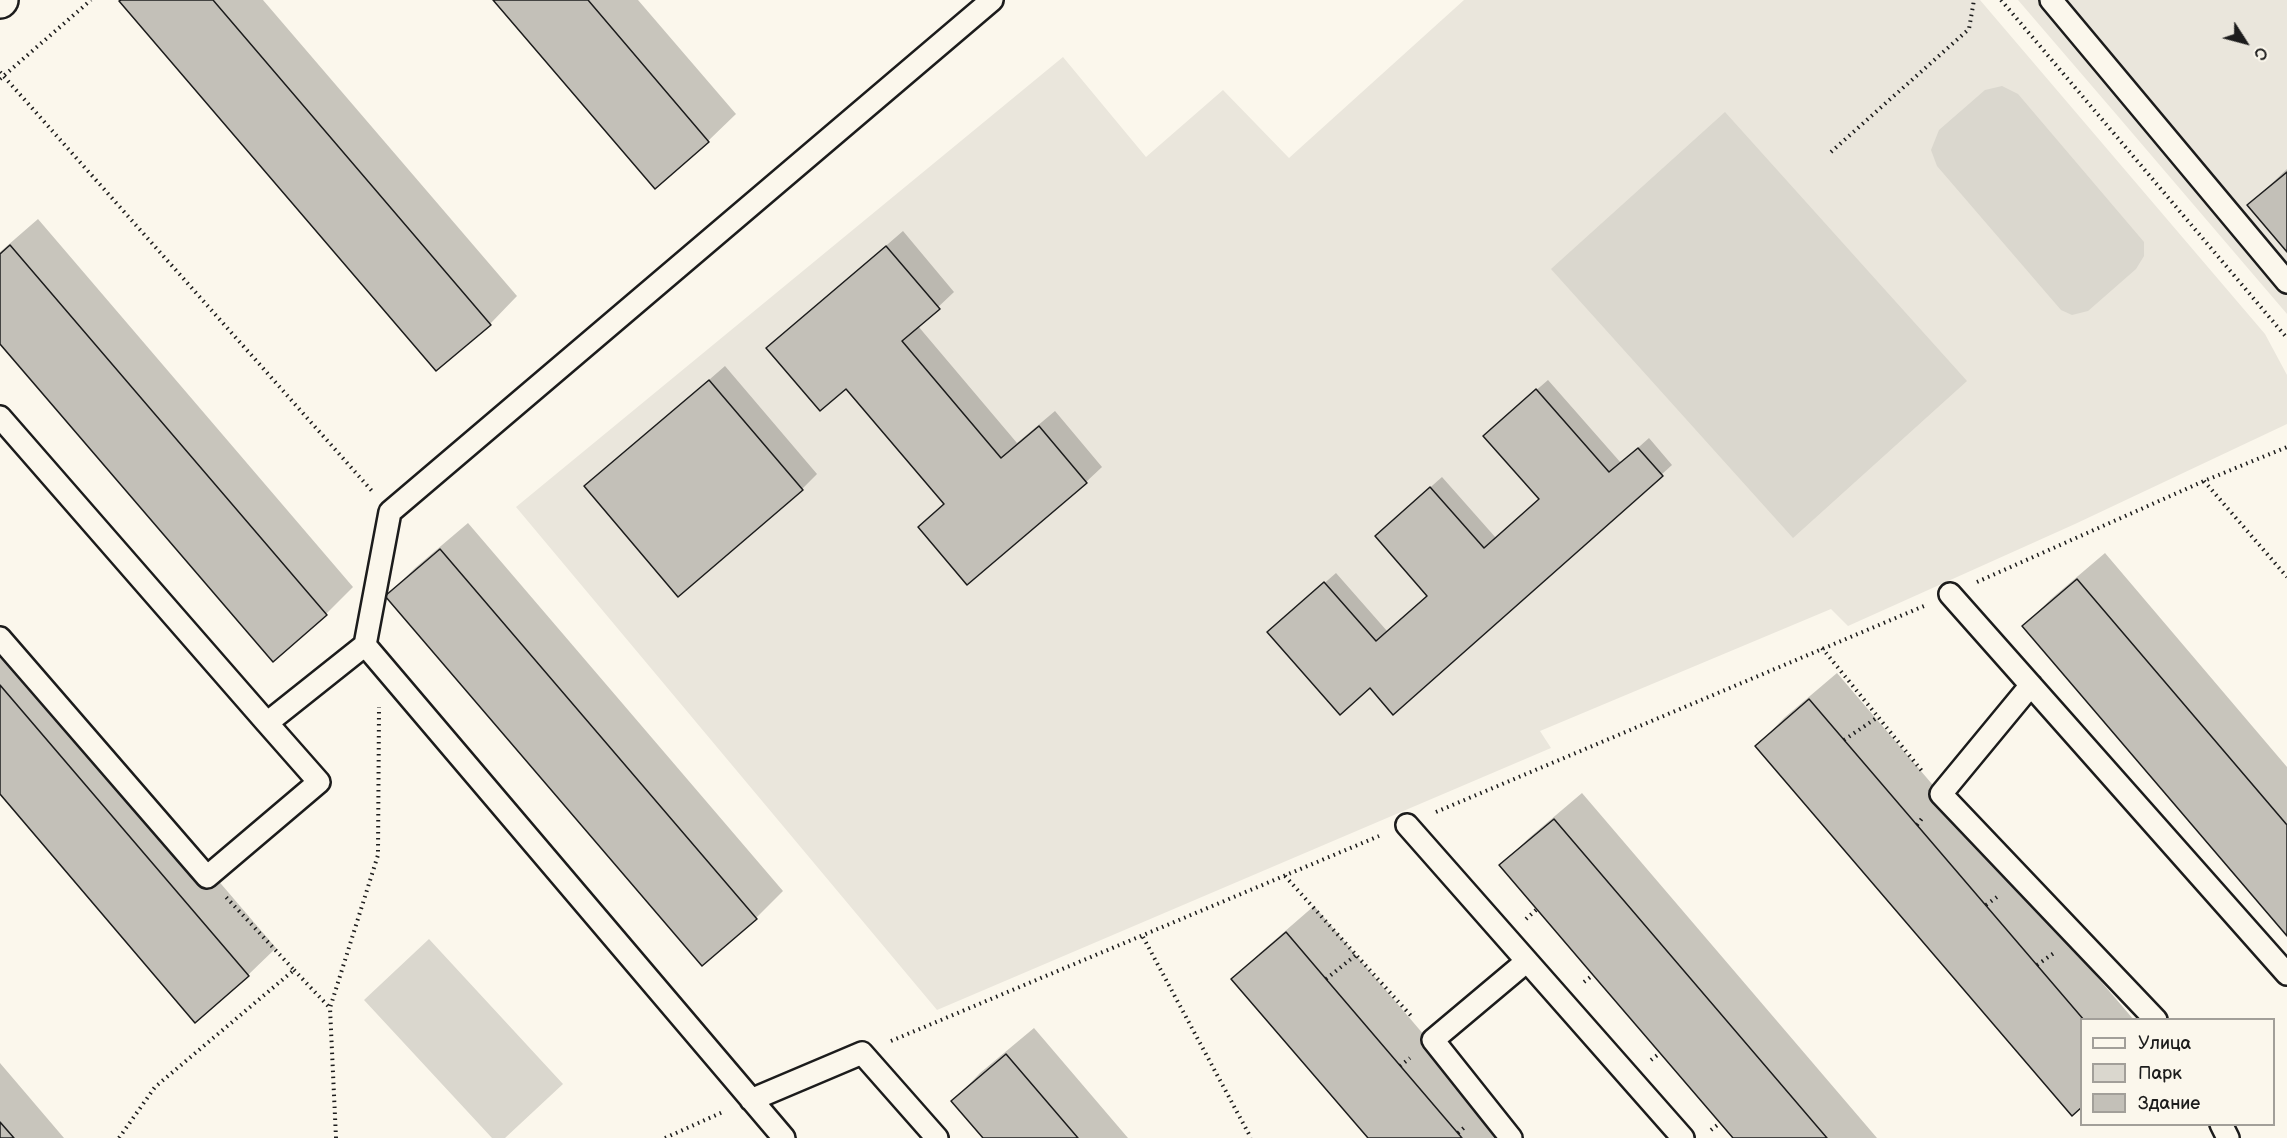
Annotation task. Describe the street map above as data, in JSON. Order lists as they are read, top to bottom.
{
  "legend": ["Улица", "Парк", "Здание"],
  "north": "bottom right"
}
